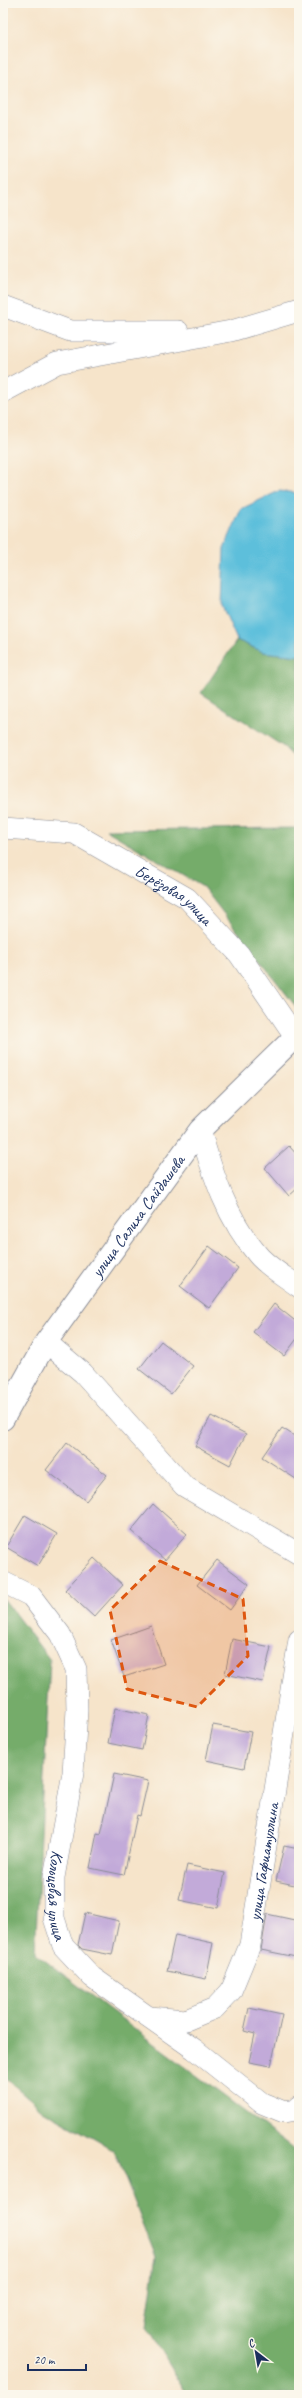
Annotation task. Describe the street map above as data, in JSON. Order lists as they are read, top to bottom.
{
  "streets": {
    "street": [
      "Берёзовая улица",
      "улица Салиха Сайдашева",
      "улица Гафиатуллина",
      "Кольцевая улица"
    ]
  },
  "crossings": [
    ["Берёзовая улица", "улица Салиха Сайдашева"],
    ["улица Гафиатуллина", "Кольцевая улица"]
  ],
  "scale_bar": "20 m",
  "north": "top left"
}
